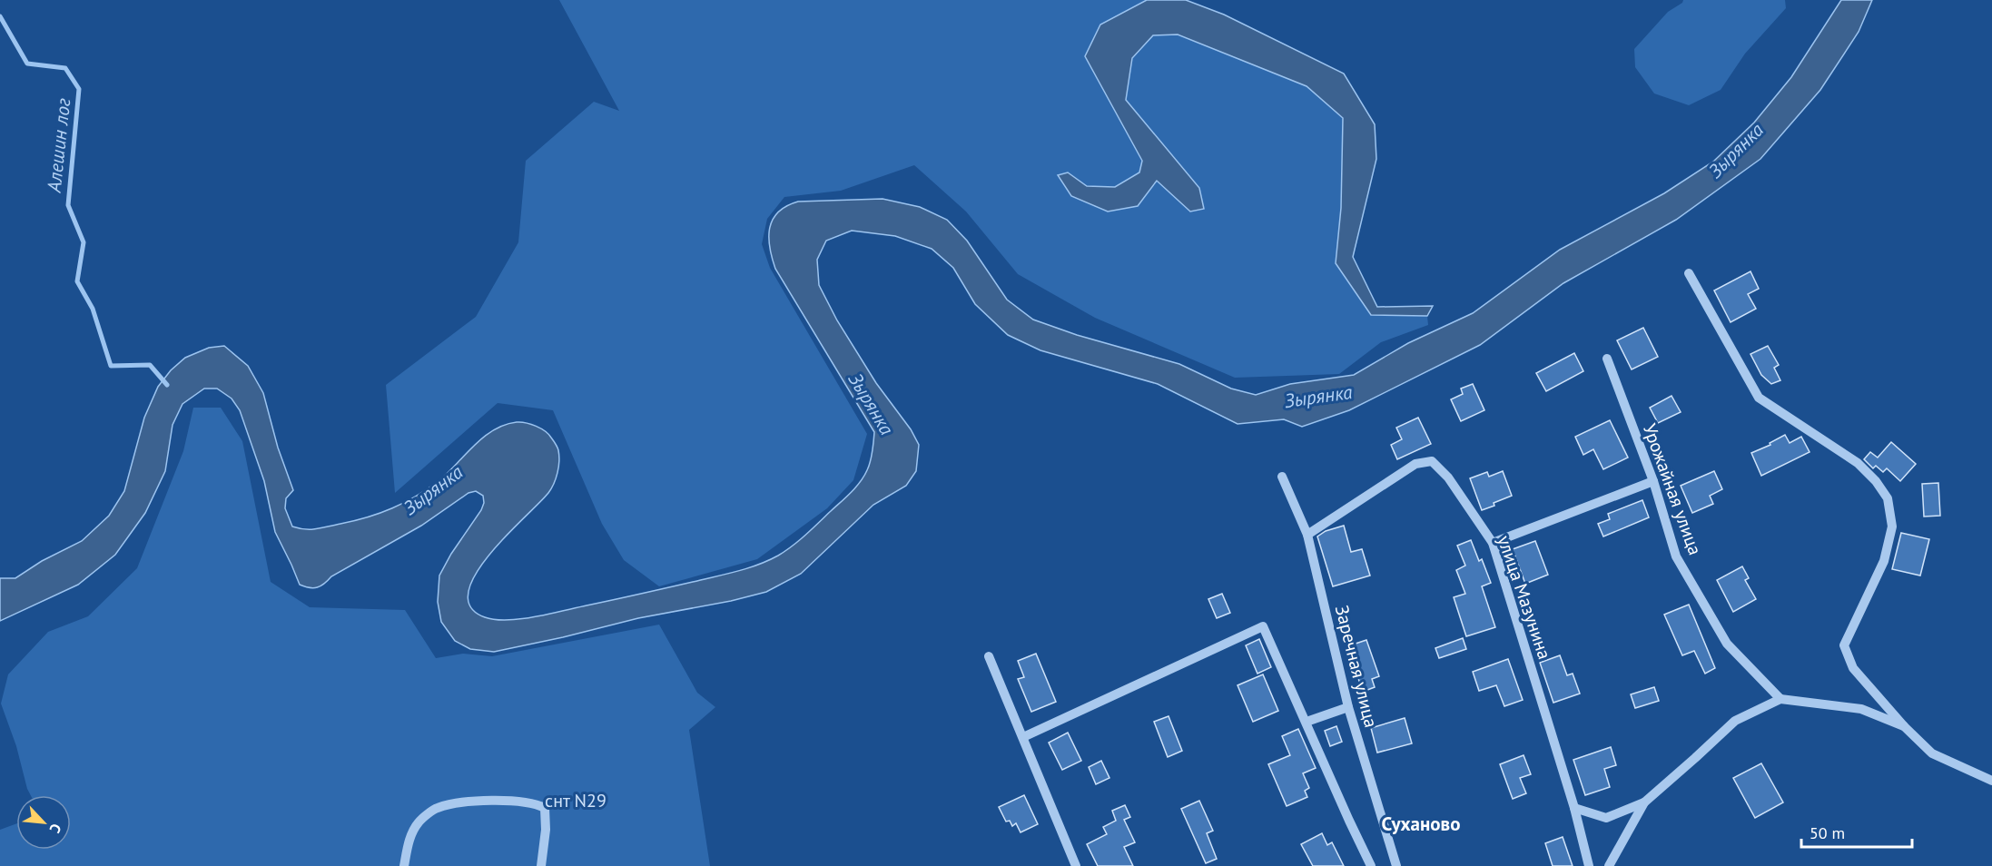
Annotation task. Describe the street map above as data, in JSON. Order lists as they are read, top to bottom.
{
  "streets": {
    "street": ["Урожайная улица", "улица Мазунина", "Заречная улица"]
  },
  "crossings": [
    ["улица Мазунина", "Заречная улица"]
  ],
  "districts": ["Суханово"],
  "water": ["Алешин лог", "Зырянка"],
  "parks": ["снт N29"],
  "scale_bar": "50 m",
  "north": "bottom right"
}
